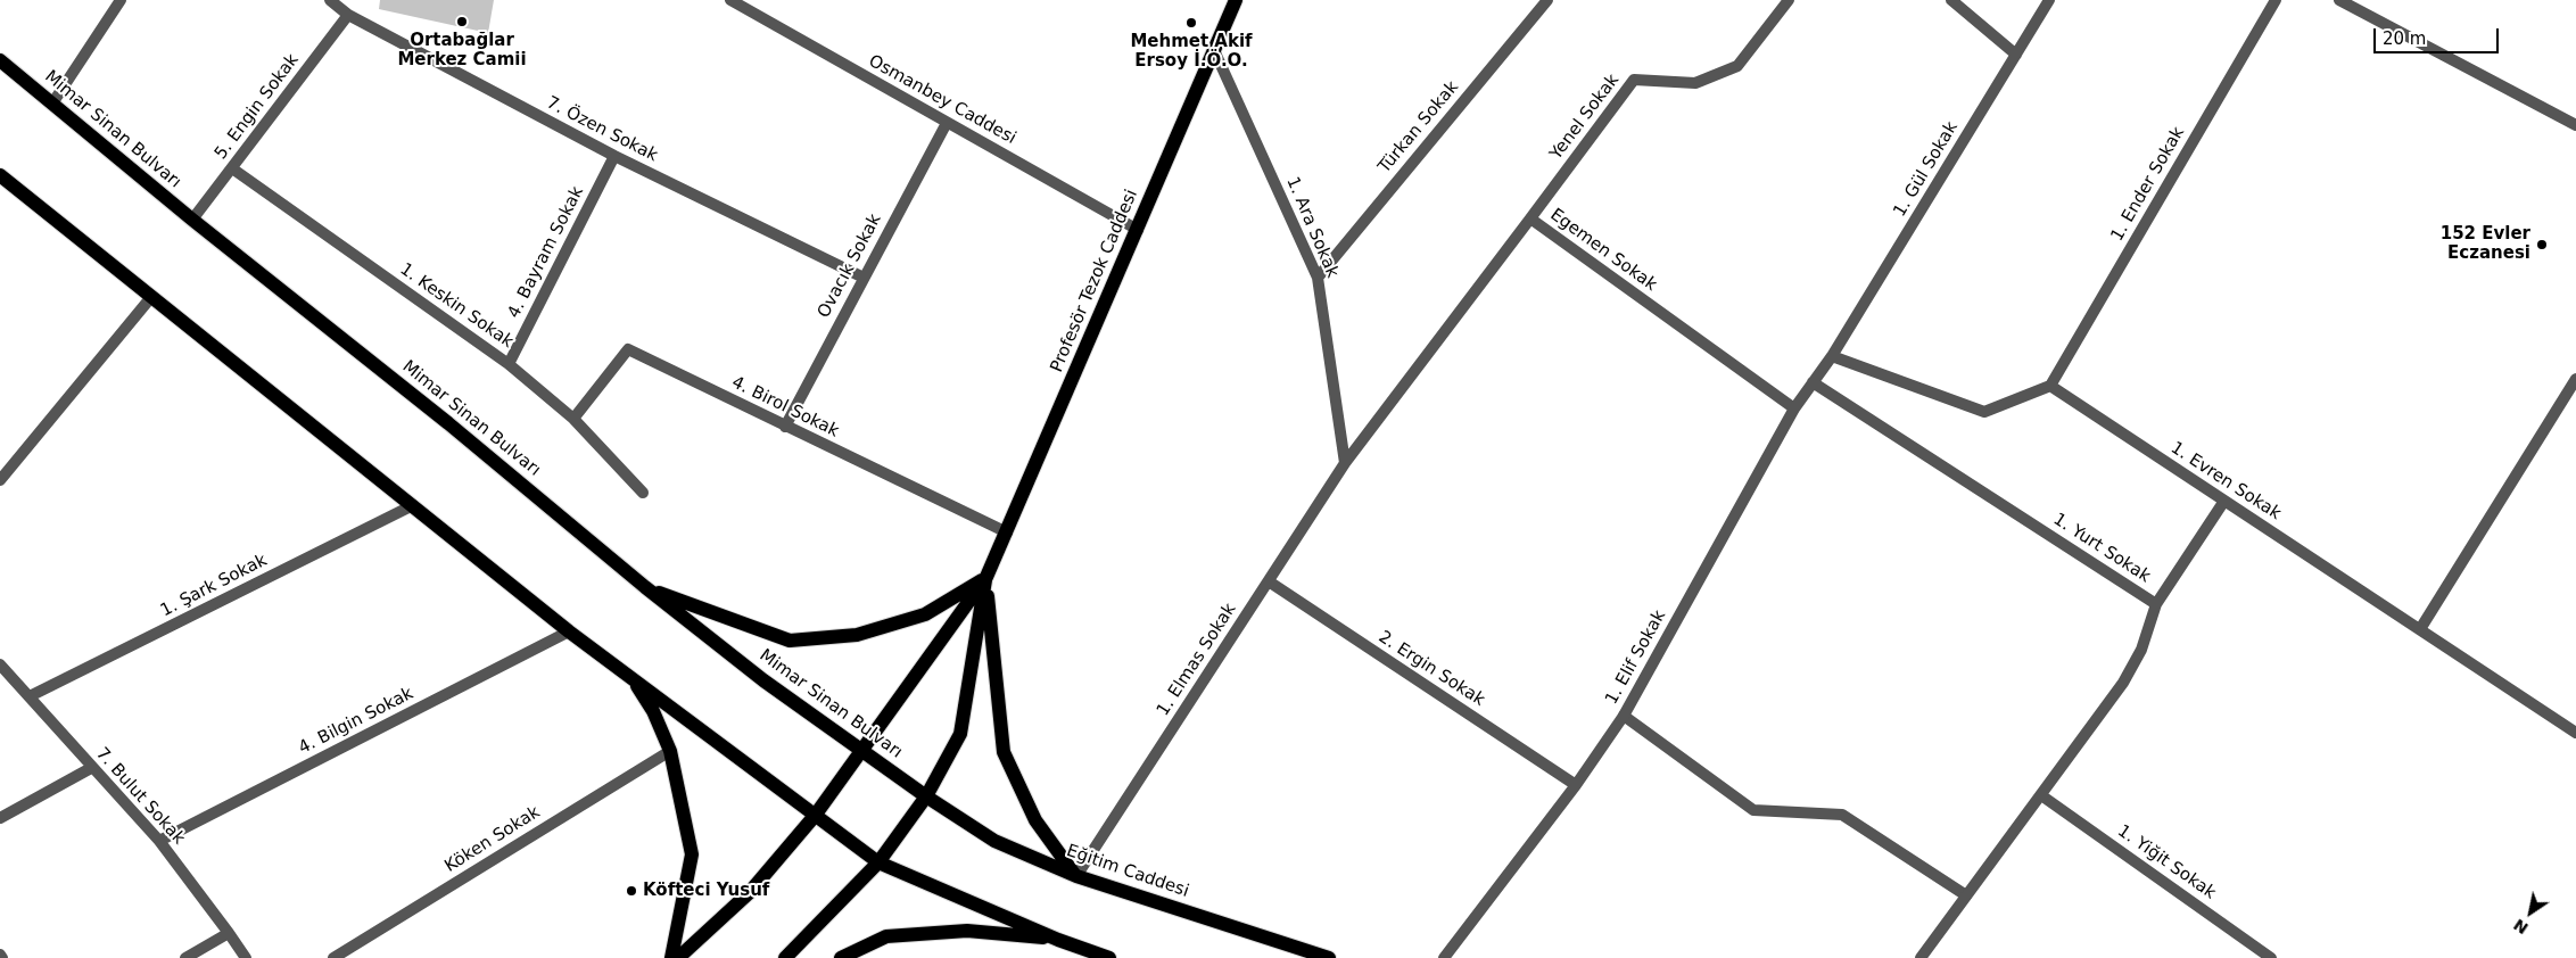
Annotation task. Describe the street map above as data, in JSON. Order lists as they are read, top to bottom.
{
  "streets": {
    "main road": ["Mimar Sinan Bulvarı", "Profesör Tezok Caddesi", "Eğitim Caddesi"],
    "street": [
      "Osmanbey Caddesi",
      "5. Engin Sokak",
      "Yenel Sokak",
      "Türkan Sokak",
      "7. Özen Sokak",
      "1. Gül Sokak",
      "1. Ender Sokak",
      "1. Ara Sokak",
      "Egemen Sokak",
      "4. Bayram Sokak",
      "Ovacık Sokak",
      "1. Keskin Sokak",
      "4. Birol Sokak",
      "1. Evren Sokak",
      "1. Yurt Sokak",
      "1. Şark Sokak",
      "1. Elif Sokak",
      "1. Elmas Sokak",
      "2. Ergin Sokak",
      "4. Bilgin Sokak",
      "7. Bulut Sokak",
      "Köken Sokak",
      "1. Yiğit Sokak"
    ]
  },
  "crossings": [
    ["Osmanbey Caddesi", "Ovacık Sokak"],
    ["Osmanbey Caddesi", "Profesör Tezok Caddesi"],
    ["5. Engin Sokak", "Mimar Sinan Bulvarı"],
    ["5. Engin Sokak", "7. Özen Sokak"],
    ["5. Engin Sokak", "1. Keskin Sokak"],
    ["Yenel Sokak", "Egemen Sokak"],
    ["Türkan Sokak", "1. Ara Sokak"],
    ["Mimar Sinan Bulvarı", "Eğitim Caddesi"],
    ["7. Özen Sokak", "4. Bayram Sokak"],
    ["7. Özen Sokak", "Ovacık Sokak"],
    ["1. Gül Sokak", "1. Elif Sokak"],
    ["1. Ender Sokak", "1. Evren Sokak"],
    ["1. Ara Sokak", "Egemen Sokak"],
    ["1. Ara Sokak", "Profesör Tezok Caddesi"],
    ["1. Ara Sokak", "1. Elmas Sokak"],
    ["Egemen Sokak", "1. Elif Sokak"],
    ["Egemen Sokak", "1. Elmas Sokak"],
    ["4. Bayram Sokak", "1. Keskin Sokak"],
    ["Ovacık Sokak", "4. Birol Sokak"],
    ["Profesör Tezok Caddesi", "4. Birol Sokak"],
    ["1. Keskin Sokak", "4. Birol Sokak"],
    ["1. Yurt Sokak", "1. Elif Sokak"],
    ["1. Yurt Sokak", "1. Yiğit Sokak"],
    ["1. Şark Sokak", "7. Bulut Sokak"],
    ["1. Elif Sokak", "2. Ergin Sokak"],
    ["1. Elmas Sokak", "2. Ergin Sokak"],
    ["1. Elmas Sokak", "Eğitim Caddesi"],
    ["4. Bilgin Sokak", "7. Bulut Sokak"]
  ],
  "places": [
    "Ortabağlar Merkez Camii",
    "Mehmet Akif Ersoy İ.Ö.O.",
    "152 Evler Eczanesi",
    "Köfteci Yusuf"
  ],
  "scale_bar": "20 m",
  "north": "bottom left"
}
